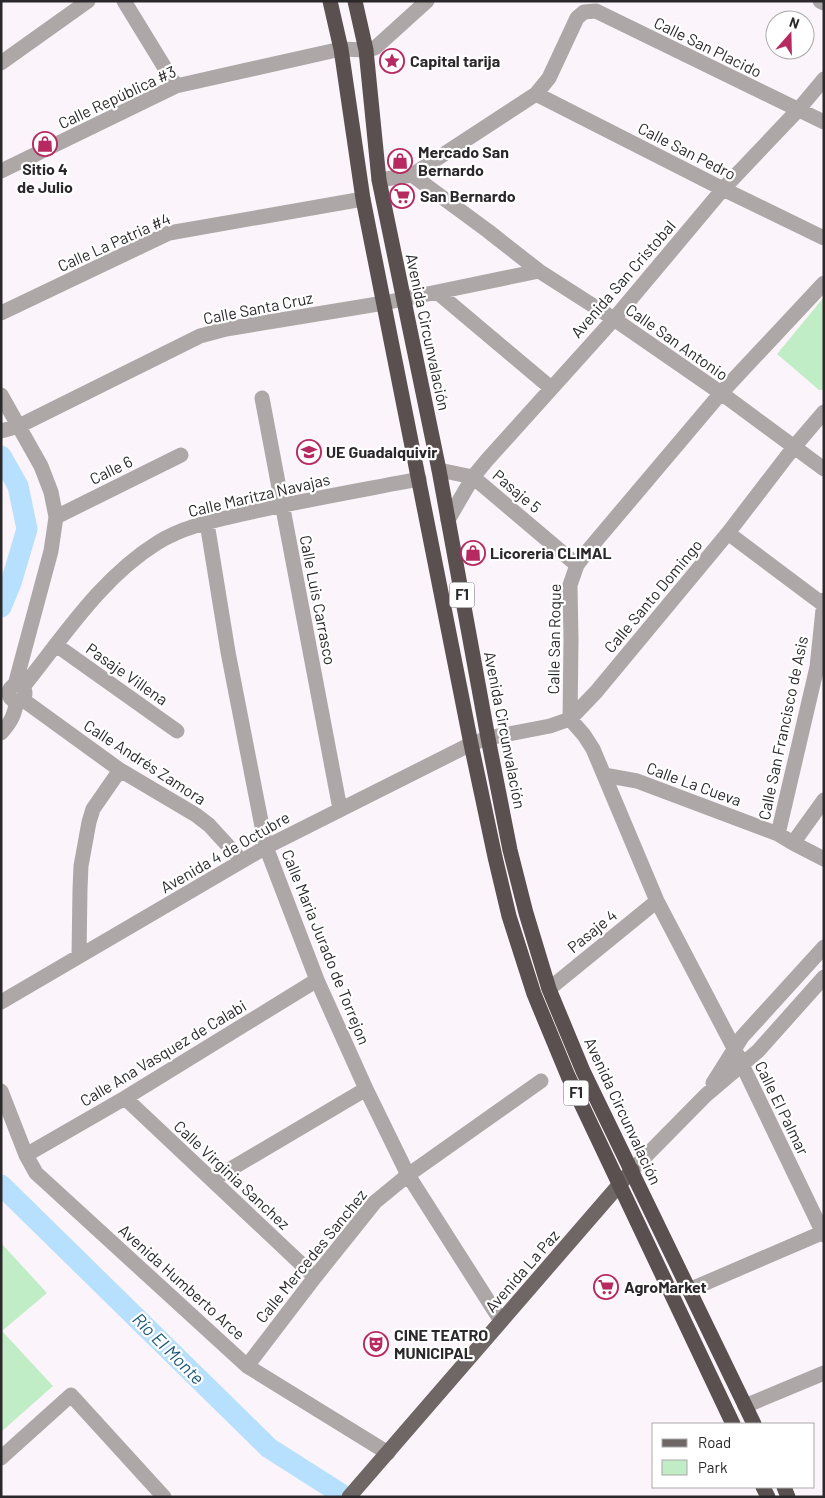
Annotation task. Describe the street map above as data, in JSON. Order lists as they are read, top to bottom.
{
  "streets": {
    "highway": ["Avenida Circunvalación", "F1"],
    "main road": ["Avenida La Paz"],
    "street": [
      "Calle San Placido",
      "Calle República #3",
      "Calle San Pedro",
      "Calle La Patria #4",
      "Avenida San Cristobal",
      "Calle Santa Cruz",
      "Calle San Antonio",
      "Calle 6",
      "Pasaje 5",
      "Calle Maritza Navajas",
      "Calle Santo Domingo",
      "Calle Luis Carrasco",
      "Calle San Roque",
      "Pasaje Villena",
      "Calle San Francisco de Asis",
      "Calle Andrés Zamora",
      "Calle La Cueva",
      "Avenida 4 de Octubre",
      "Pasaje 4",
      "Calle Maria Jurado de Torrejon",
      "Calle Ana Vasquez de Calabi",
      "Calle El Palmar",
      "Calle Virginia Sanchez",
      "Calle Mercedes Sanchez",
      "Avenida Humberto Arce"
    ]
  },
  "crossings": [
    ["Calle San Placido", "Calle San Pedro"],
    ["Calle San Placido", "Avenida San Cristobal"],
    ["Calle San Placido", "Avenida Circunvalación"],
    ["Calle San Placido", "Calle San Antonio"],
    ["Calle República #3", "Avenida Circunvalación"],
    ["Calle República #3", "F1"],
    ["Calle San Pedro", "Avenida San Cristobal"],
    ["Calle La Patria #4", "F1"],
    ["Avenida San Cristobal", "Calle San Antonio"],
    ["Avenida San Cristobal", "Pasaje 5"],
    ["Calle Santa Cruz", "Avenida Circunvalación"],
    ["Calle Santa Cruz", "Calle San Antonio"],
    ["Calle Santa Cruz", "F1"],
    ["Avenida Circunvalación", "Pasaje 5"],
    ["Avenida Circunvalación", "Calle Santo Domingo"],
    ["Avenida Circunvalación", "Pasaje 4"],
    ["Avenida Circunvalación", "Avenida La Paz"],
    ["Calle San Antonio", "Calle Santo Domingo"],
    ["Calle San Antonio", "Calle San Roque"],
    ["Pasaje 5", "Calle San Roque"],
    ["Calle Maritza Navajas", "F1"],
    ["Calle Maritza Navajas", "Calle Luis Carrasco"],
    ["Calle Maritza Navajas", "Pasaje Villena"],
    ["Calle Maritza Navajas", "Calle Andrés Zamora"],
    ["Calle Maritza Navajas", "Calle Maria Jurado de Torrejon"],
    ["F1", "Calle Santo Domingo"],
    ["F1", "Avenida 4 de Octubre"],
    ["F1", "Avenida La Paz"],
    ["Calle Santo Domingo", "Calle San Roque"],
    ["Calle Santo Domingo", "Avenida 4 de Octubre"],
    ["Calle Luis Carrasco", "Avenida 4 de Octubre"],
    ["Calle San Francisco de Asis", "Calle La Cueva"],
    ["Calle Andrés Zamora", "Avenida 4 de Octubre"],
    ["Avenida 4 de Octubre", "Calle Maria Jurado de Torrejon"],
    ["Calle Maria Jurado de Torrejon", "Calle Ana Vasquez de Calabi"],
    ["Calle Maria Jurado de Torrejon", "Calle Mercedes Sanchez"],
    ["Calle Maria Jurado de Torrejon", "Avenida La Paz"],
    ["Calle Ana Vasquez de Calabi", "Calle Virginia Sanchez"],
    ["Calle Ana Vasquez de Calabi", "Avenida Humberto Arce"],
    ["Calle El Palmar", "Avenida La Paz"],
    ["Calle Virginia Sanchez", "Calle Mercedes Sanchez"],
    ["Calle Mercedes Sanchez", "Avenida Humberto Arce"],
    ["Avenida La Paz", "Avenida Humberto Arce"]
  ],
  "water": ["Río El Monte"],
  "places": {
    "place": ["Capital tarija"],
    "shop": ["Sitio 4 de Julio", "Mercado San Bernardo", "Licoreria CLIMAL"],
    "supermarket": ["San Bernardo", "AgroMarket"],
    "school or university": ["UE Guadalquivir"],
    "theatre": ["CINE TEATRO MUNICIPAL"]
  },
  "legend": ["Road", "Park"],
  "north": "top"
}
